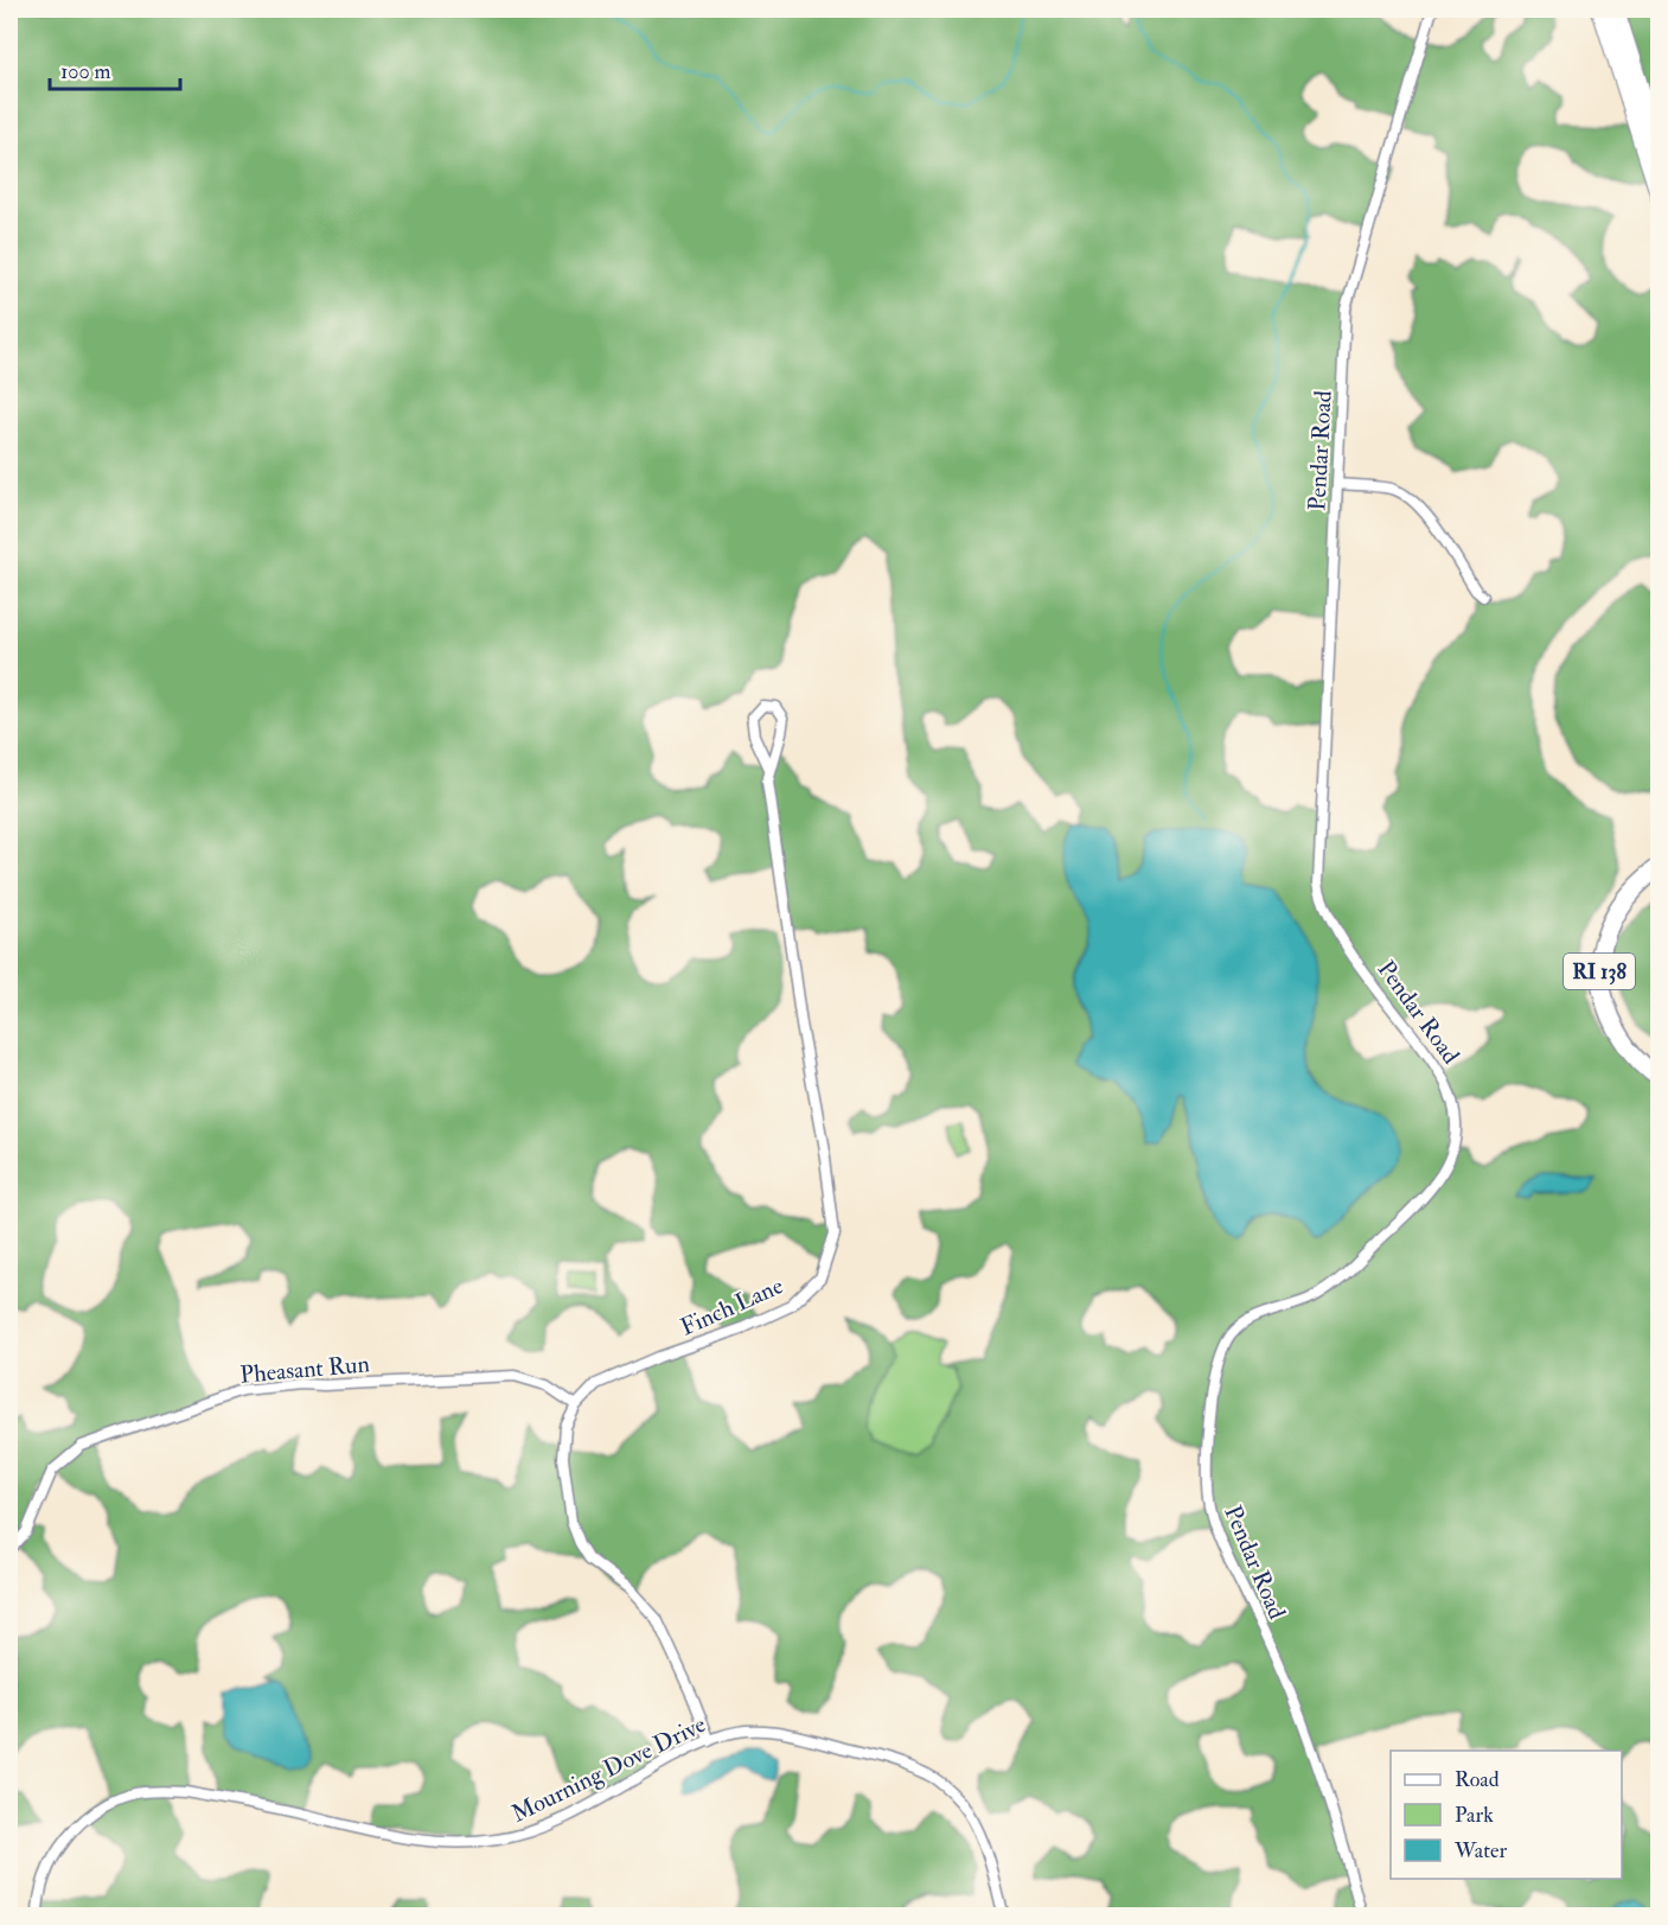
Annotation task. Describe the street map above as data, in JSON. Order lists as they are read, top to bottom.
{
  "streets": {
    "highway": ["RI 138"],
    "street": [
      "Pendar Road",
      "Finch Lane",
      "Pheasant Run",
      "Mourning Dove Drive"
    ]
  },
  "crossings": [
    ["Finch Lane", "Pheasant Run"],
    ["Finch Lane", "Mourning Dove Drive"]
  ],
  "legend": ["Road", "Park", "Water"],
  "scale_bar": "100 m"
}
